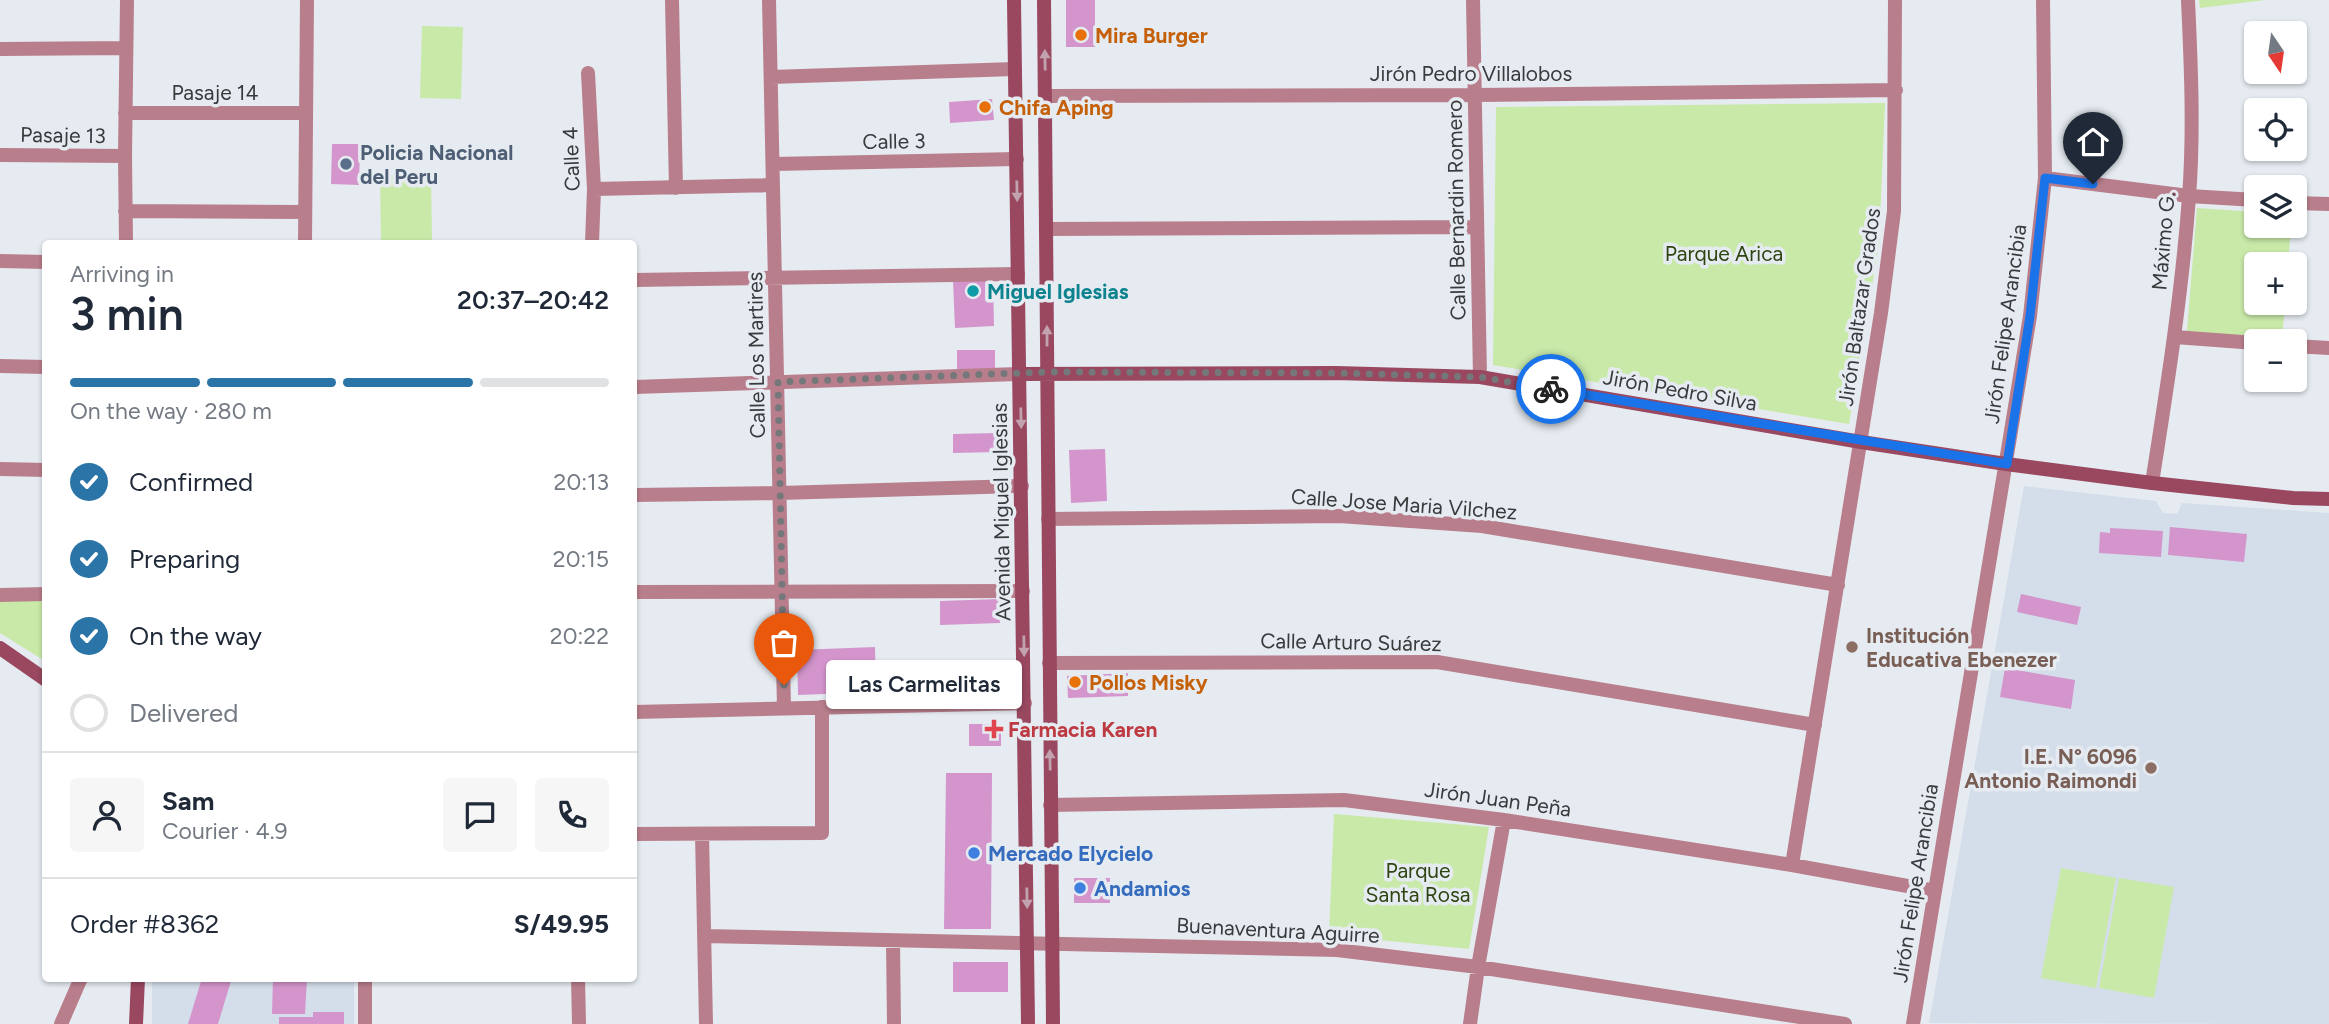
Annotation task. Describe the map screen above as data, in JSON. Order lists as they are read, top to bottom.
{
  "streets": {
    "main road": ["Jirón Pedro Silva", "Avenida Miguel Iglesias"],
    "street": [
      "Jirón Pedro Villalobos",
      "Pasaje 14",
      "Pasaje 13",
      "Calle 3",
      "Calle 4",
      "Calle Bernardin Romero",
      "Máximo G.",
      "Jirón Baltazar Grados",
      "Jirón Felipe Arancibia",
      "Calle Los Martires",
      "Calle Jose Maria Vilchez",
      "Calle Arturo Suárez",
      "Jirón Juan Peña",
      "Buenaventura Aguirre"
    ]
  },
  "crossings": [
    ["Jirón Pedro Villalobos", "Calle Bernardin Romero"],
    ["Jirón Pedro Villalobos", "Jirón Baltazar Grados"],
    ["Calle 3", "Calle Los Martires"],
    ["Calle 3", "Avenida Miguel Iglesias"],
    ["Calle Bernardin Romero", "Jirón Pedro Silva"],
    ["Máximo G.", "Jirón Pedro Silva"],
    ["Jirón Baltazar Grados", "Jirón Pedro Silva"],
    ["Jirón Baltazar Grados", "Calle Jose Maria Vilchez"],
    ["Jirón Baltazar Grados", "Calle Arturo Suárez"],
    ["Jirón Baltazar Grados", "Jirón Juan Peña"],
    ["Jirón Felipe Arancibia", "Jirón Pedro Silva"],
    ["Jirón Felipe Arancibia", "Jirón Juan Peña"],
    ["Jirón Pedro Silva", "Avenida Miguel Iglesias"],
    ["Avenida Miguel Iglesias", "Buenaventura Aguirre"]
  ],
  "parks": ["Parque Arica", "Parque Santa Rosa"],
  "places": {
    "other": [
      "Mira Burger",
      "Chifa Aping",
      "Policia Nacional del Peru",
      "Miguel Iglesias",
      "Institución Educativa Ebenezer",
      "Pollos Misky",
      "Las Carmelitas",
      "I.E. N° 6096 Antonio Raimondi",
      "Mercado Elycielo",
      "Andamios"
    ],
    "health": ["Farmacia Karen"]
  },
  "north": "bottom",
  "page": {
    "map_buttons": ["+", "−"],
    "heading": ["3 min", "Arriving in", "20:37–20:42"],
    "panel": [
      "Sam",
      "Courier · 4.9",
      "Order #8362",
      "S/49.95"
    ],
    "bar": "On the way · 280 m",
    "list": [
      ["Confirmed", "20:13"],
      ["Preparing", "20:15"],
      ["On the way", "20:22"],
      "Delivered"
    ],
    "bubble": "Las Carmelitas"
  }
}
